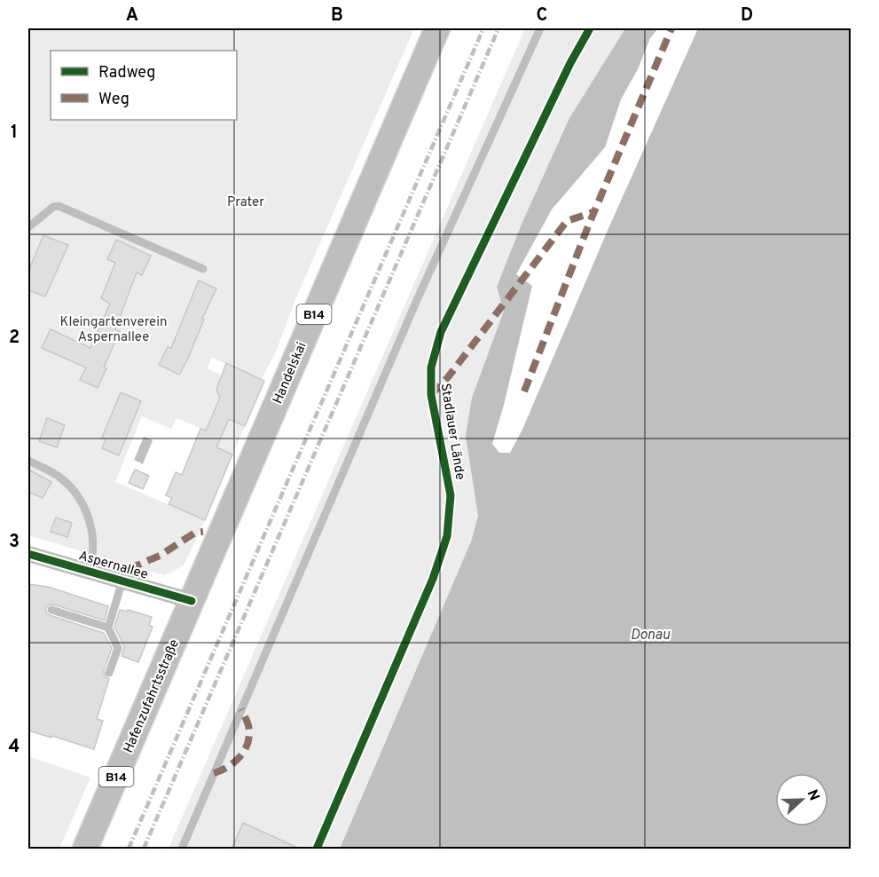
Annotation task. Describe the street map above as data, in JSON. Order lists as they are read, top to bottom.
{
  "streets": {
    "main road": ["B14", "Handelskai", "Hafenzufahrtsstraße"],
    "street": ["Aspernallee"],
    "cycle path": ["Stadlauer Lände"]
  },
  "crossings": [
    ["Handelskai", "Aspernallee"],
    ["Handelskai", "Hafenzufahrtsstraße"],
    ["Aspernallee", "Hafenzufahrtsstraße"]
  ],
  "water": ["Donau"],
  "parks": ["Prater", "Kleingartenverein Aspernallee"],
  "legend": ["Radweg", "Weg"],
  "north": "right",
  "grid": {
    "columns": [
      "A",
      "B",
      "C",
      "D"
    ],
    "rows": [
      "1",
      "2",
      "3",
      "4"
    ]
  }
}
